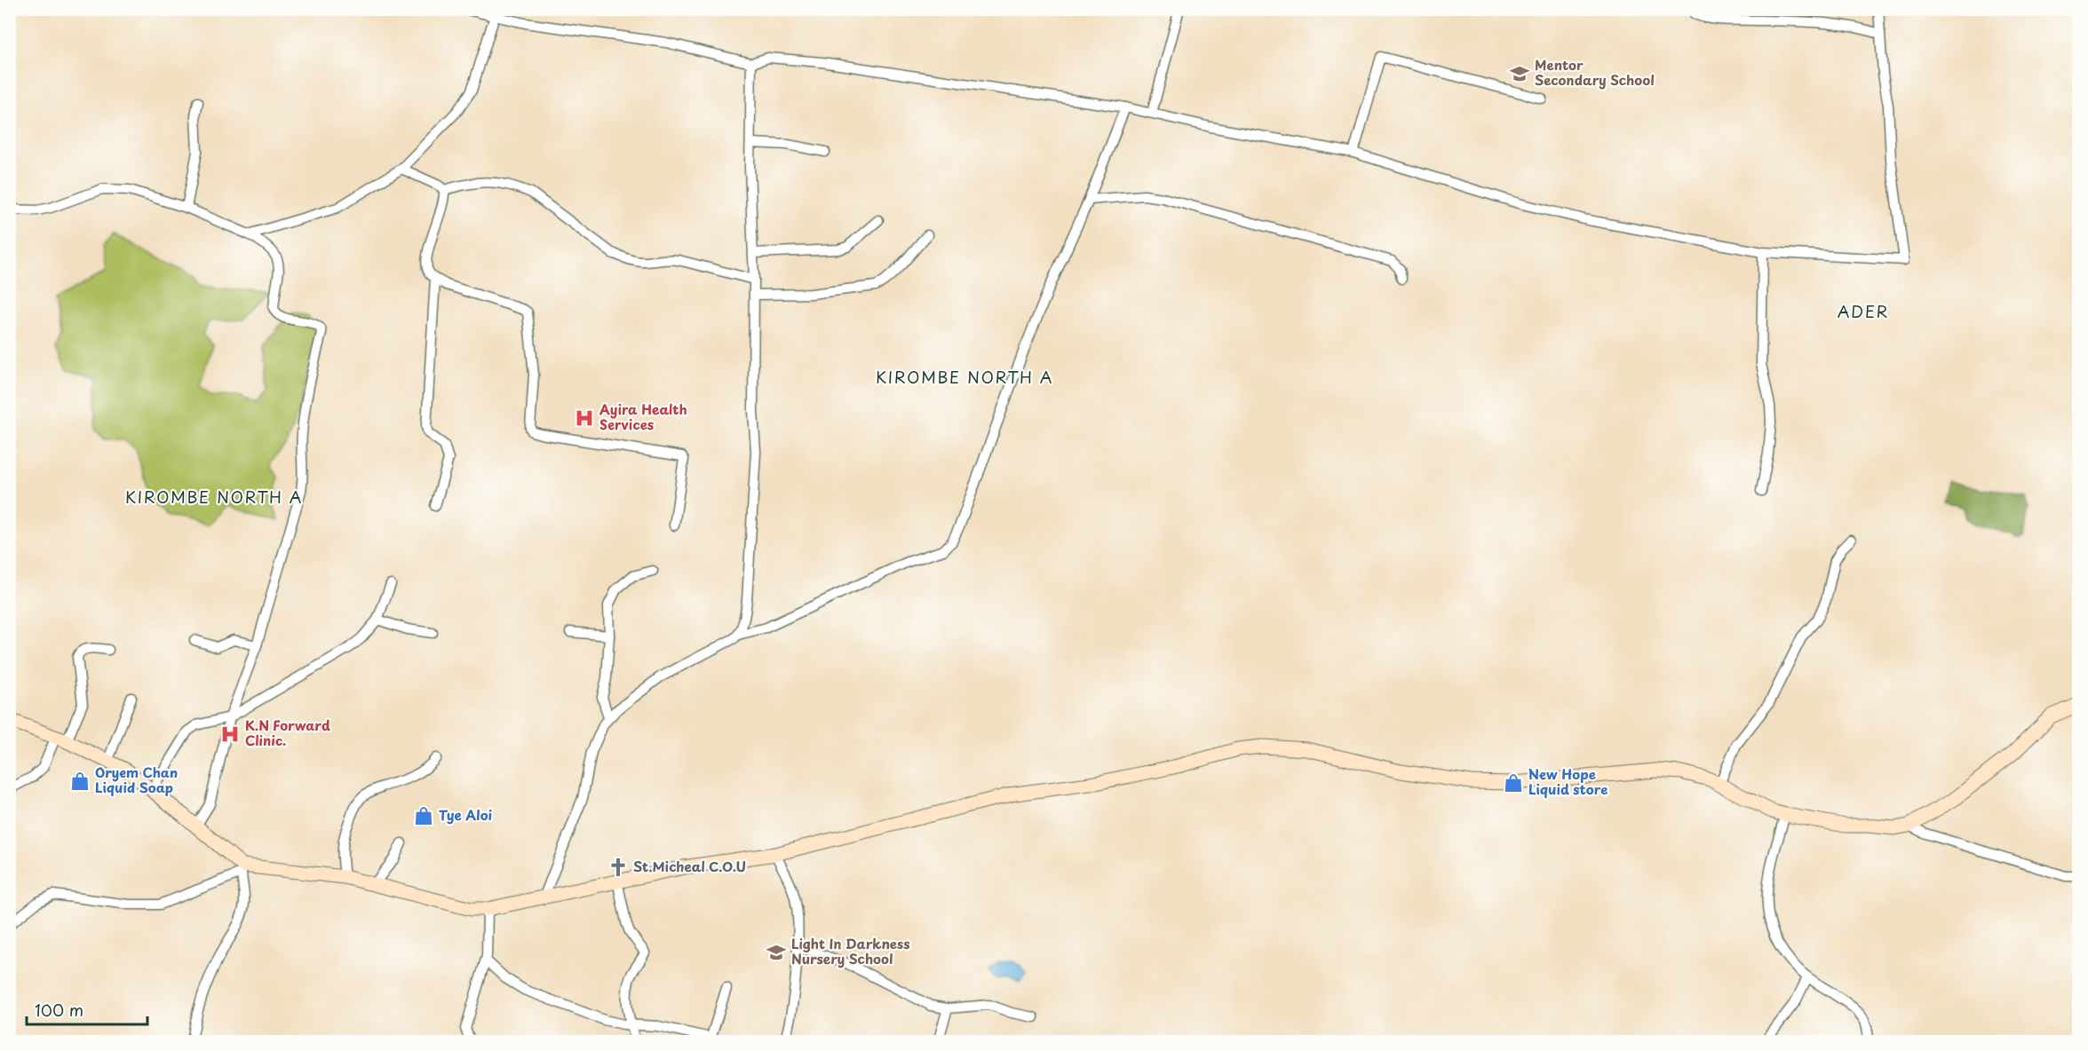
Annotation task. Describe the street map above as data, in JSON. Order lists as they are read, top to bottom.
{
  "districts": ["ADER", "KIROMBE NORTH A", "KIROMBE NORTH A"],
  "places": {
    "school or university": ["Mentor Secondary School", "Light In Darkness Nursery School"],
    "hospital": ["Ayira Health Services", "K.N Forward Clinic."],
    "shop": ["Oryem Chan Liquid Soap", "New Hope Liquid store", "Tye Aloi"],
    "church": ["St.Micheal C.O.U"]
  },
  "scale_bar": "100 m"
}
